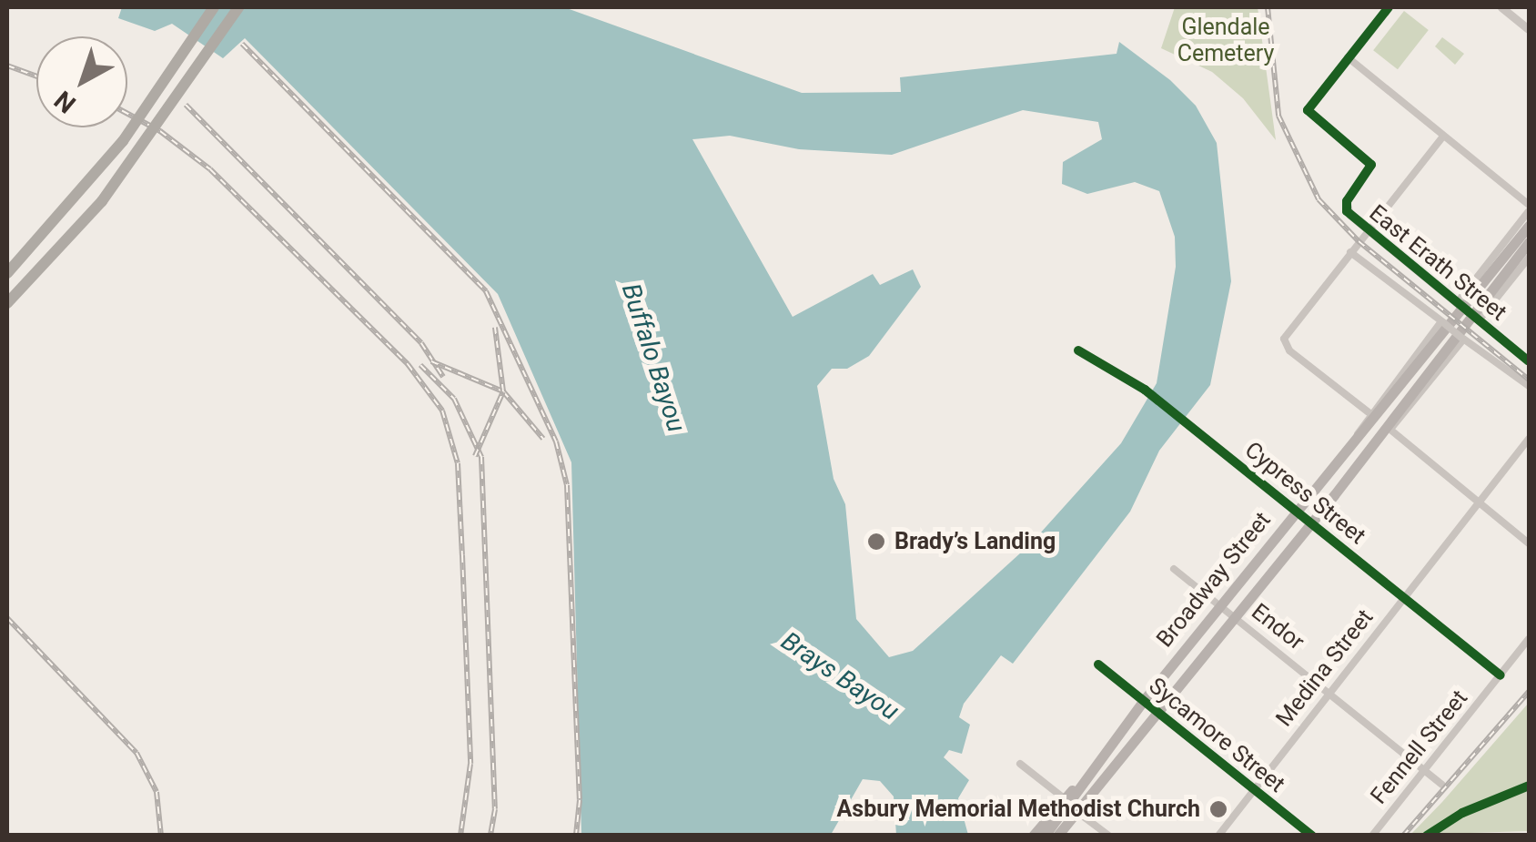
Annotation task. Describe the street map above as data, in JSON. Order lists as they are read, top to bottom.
{
  "streets": {
    "main road": ["Broadway Street"],
    "street": [
      "East Erath Street",
      "Cypress Street",
      "Endor",
      "Medina Street",
      "Sycamore Street",
      "Fennell Street"
    ]
  },
  "crossings": [
    ["East Erath Street", "Broadway Street"],
    ["Cypress Street", "Broadway Street"],
    ["Cypress Street", "Medina Street"],
    ["Cypress Street", "Fennell Street"],
    ["Broadway Street", "Endor"],
    ["Broadway Street", "Sycamore Street"],
    ["Endor", "Medina Street"],
    ["Endor", "Fennell Street"],
    ["Medina Street", "Sycamore Street"]
  ],
  "water": ["Buffalo Bayou", "Brays Bayou"],
  "parks": ["Glendale Cemetery"],
  "places": ["Brady’s Landing", "Asbury Memorial Methodist Church"],
  "north": "bottom left"
}
